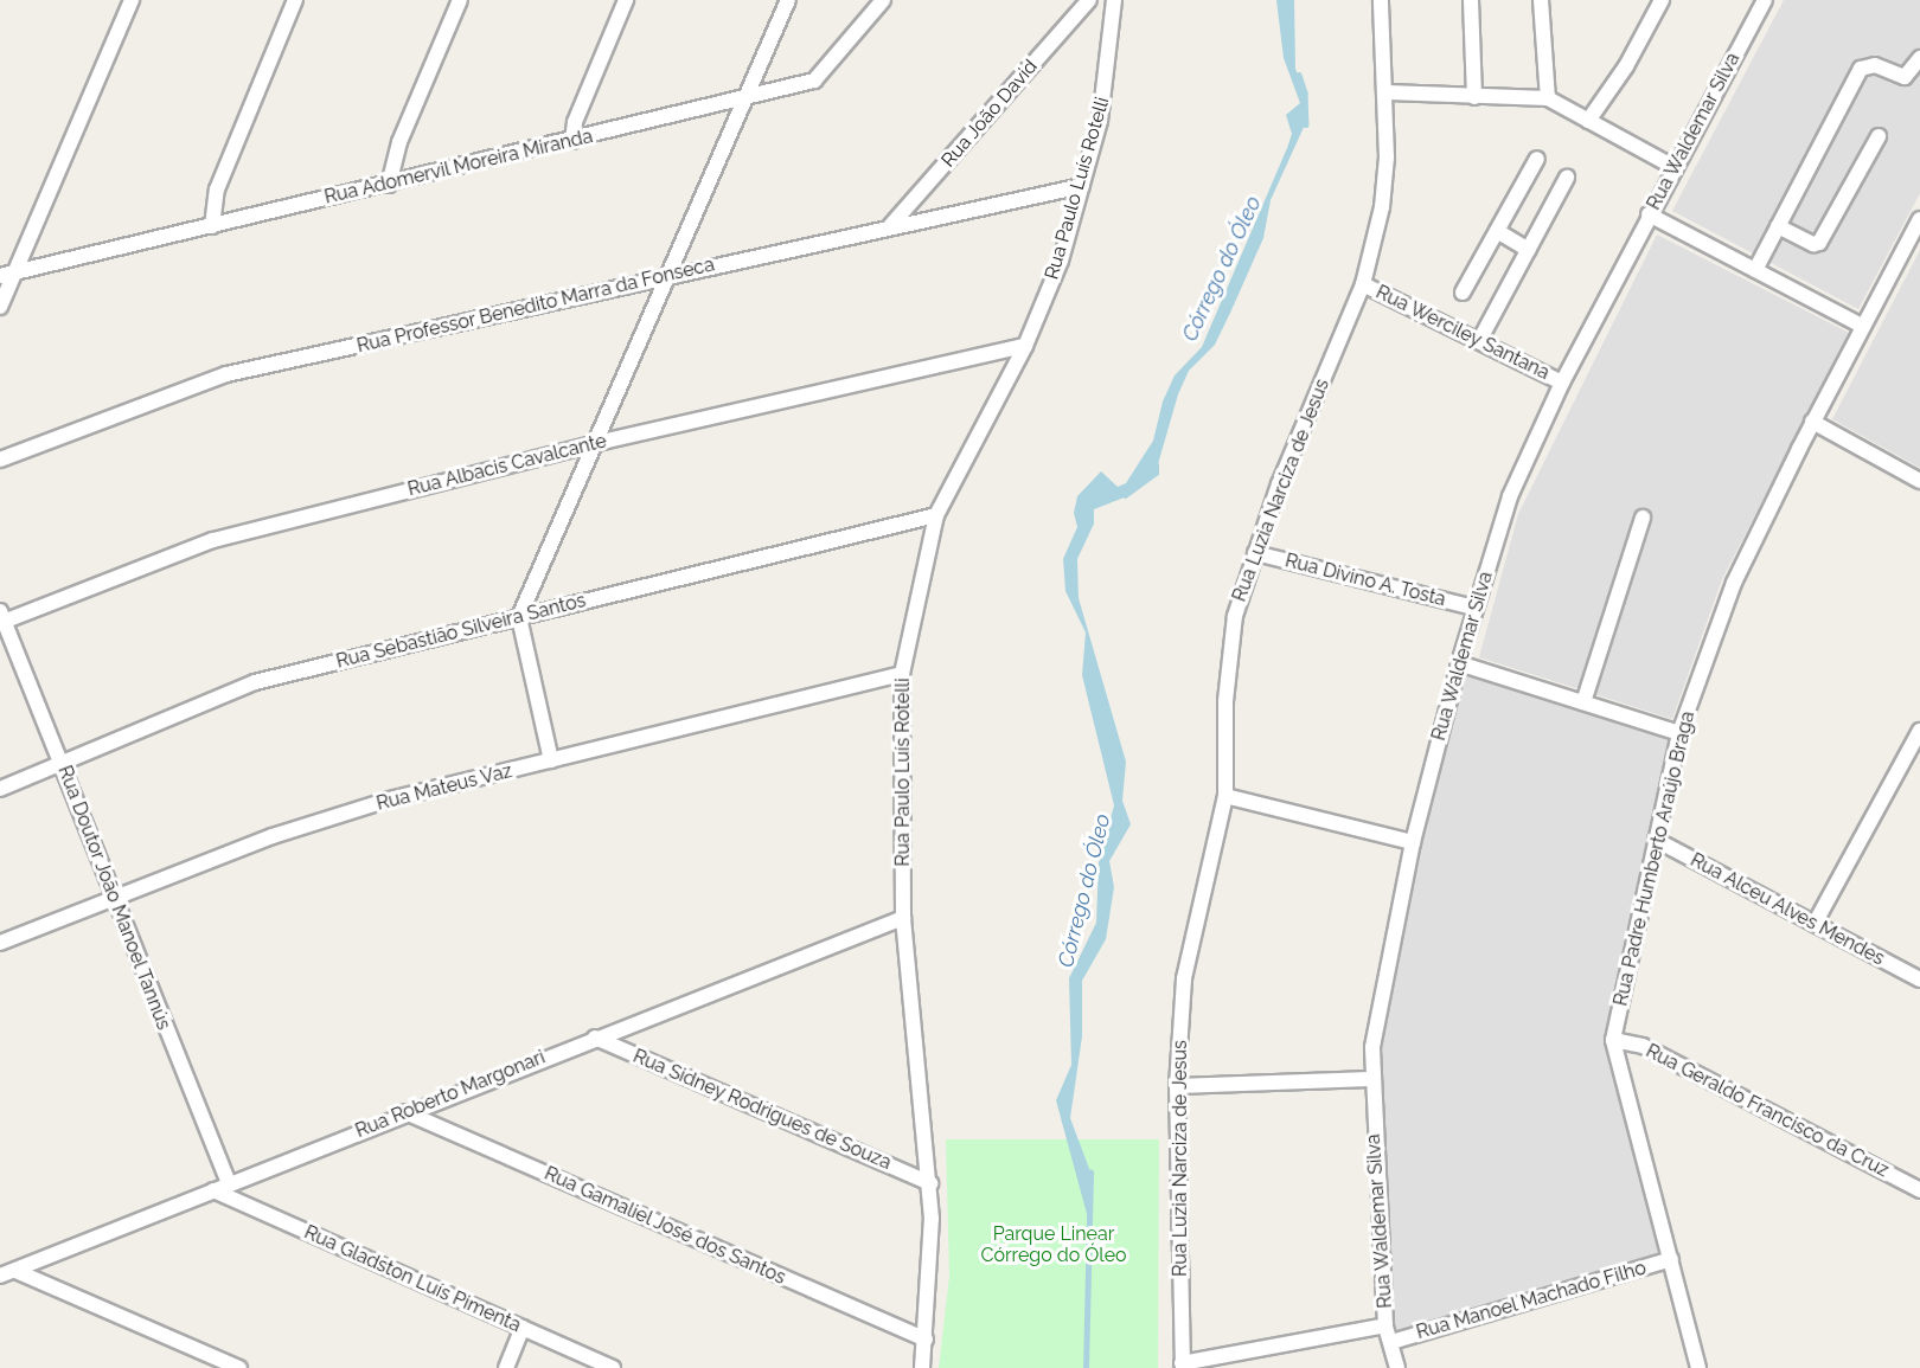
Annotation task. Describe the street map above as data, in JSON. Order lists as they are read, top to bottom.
{
  "streets": {
    "street": [
      "Rua João David",
      "Rua Waldemar Silva",
      "Rua Adomervil Moreira Miranda",
      "Rua Paulo Luís Rotelli",
      "Rua Professor Benedito Marra da Fonseca",
      "Rua Werciley Santana",
      "Rua Albacis Cavalcante",
      "Rua Luzia Narciza de Jesus",
      "Rua Divino A. Tosta",
      "Rua Sebastião Silveira Santos",
      "Rua Mateus Vaz",
      "Rua Padre Humberto Araújo Braga",
      "Rua Doutor João Manoel Tannús",
      "Rua Alceu Alves Mendes",
      "Rua Roberto Margonari",
      "Rua Sidney Rodrigues de Souza",
      "Rua Geraldo Francisco da Cruz",
      "Rua Gamaliel José dos Santos",
      "Rua Gladston Luís Pimenta",
      "Rua Manoel Machado Filho"
    ]
  },
  "crossings": [
    ["Rua João David", "Rua Professor Benedito Marra da Fonseca"],
    ["Rua Waldemar Silva", "Rua Werciley Santana"],
    ["Rua Waldemar Silva", "Rua Divino A. Tosta"],
    ["Rua Waldemar Silva", "Rua Manoel Machado Filho"],
    ["Rua Paulo Luís Rotelli", "Rua Professor Benedito Marra da Fonseca"],
    ["Rua Paulo Luís Rotelli", "Rua Albacis Cavalcante"],
    ["Rua Paulo Luís Rotelli", "Rua Sebastião Silveira Santos"],
    ["Rua Paulo Luís Rotelli", "Rua Mateus Vaz"],
    ["Rua Paulo Luís Rotelli", "Rua Roberto Margonari"],
    ["Rua Paulo Luís Rotelli", "Rua Sidney Rodrigues de Souza"],
    ["Rua Paulo Luís Rotelli", "Rua Gamaliel José dos Santos"],
    ["Rua Werciley Santana", "Rua Luzia Narciza de Jesus"],
    ["Rua Albacis Cavalcante", "Rua Doutor João Manoel Tannús"],
    ["Rua Luzia Narciza de Jesus", "Rua Divino A. Tosta"],
    ["Rua Sebastião Silveira Santos", "Rua Doutor João Manoel Tannús"],
    ["Rua Mateus Vaz", "Rua Doutor João Manoel Tannús"],
    ["Rua Padre Humberto Araújo Braga", "Rua Alceu Alves Mendes"],
    ["Rua Padre Humberto Araújo Braga", "Rua Geraldo Francisco da Cruz"],
    ["Rua Padre Humberto Araújo Braga", "Rua Manoel Machado Filho"],
    ["Rua Doutor João Manoel Tannús", "Rua Roberto Margonari"],
    ["Rua Roberto Margonari", "Rua Sidney Rodrigues de Souza"],
    ["Rua Roberto Margonari", "Rua Gamaliel José dos Santos"],
    ["Rua Roberto Margonari", "Rua Gladston Luís Pimenta"]
  ],
  "water": ["Córrego do Óleo"],
  "parks": ["Parque Linear Córrego do Óleo"]
}
